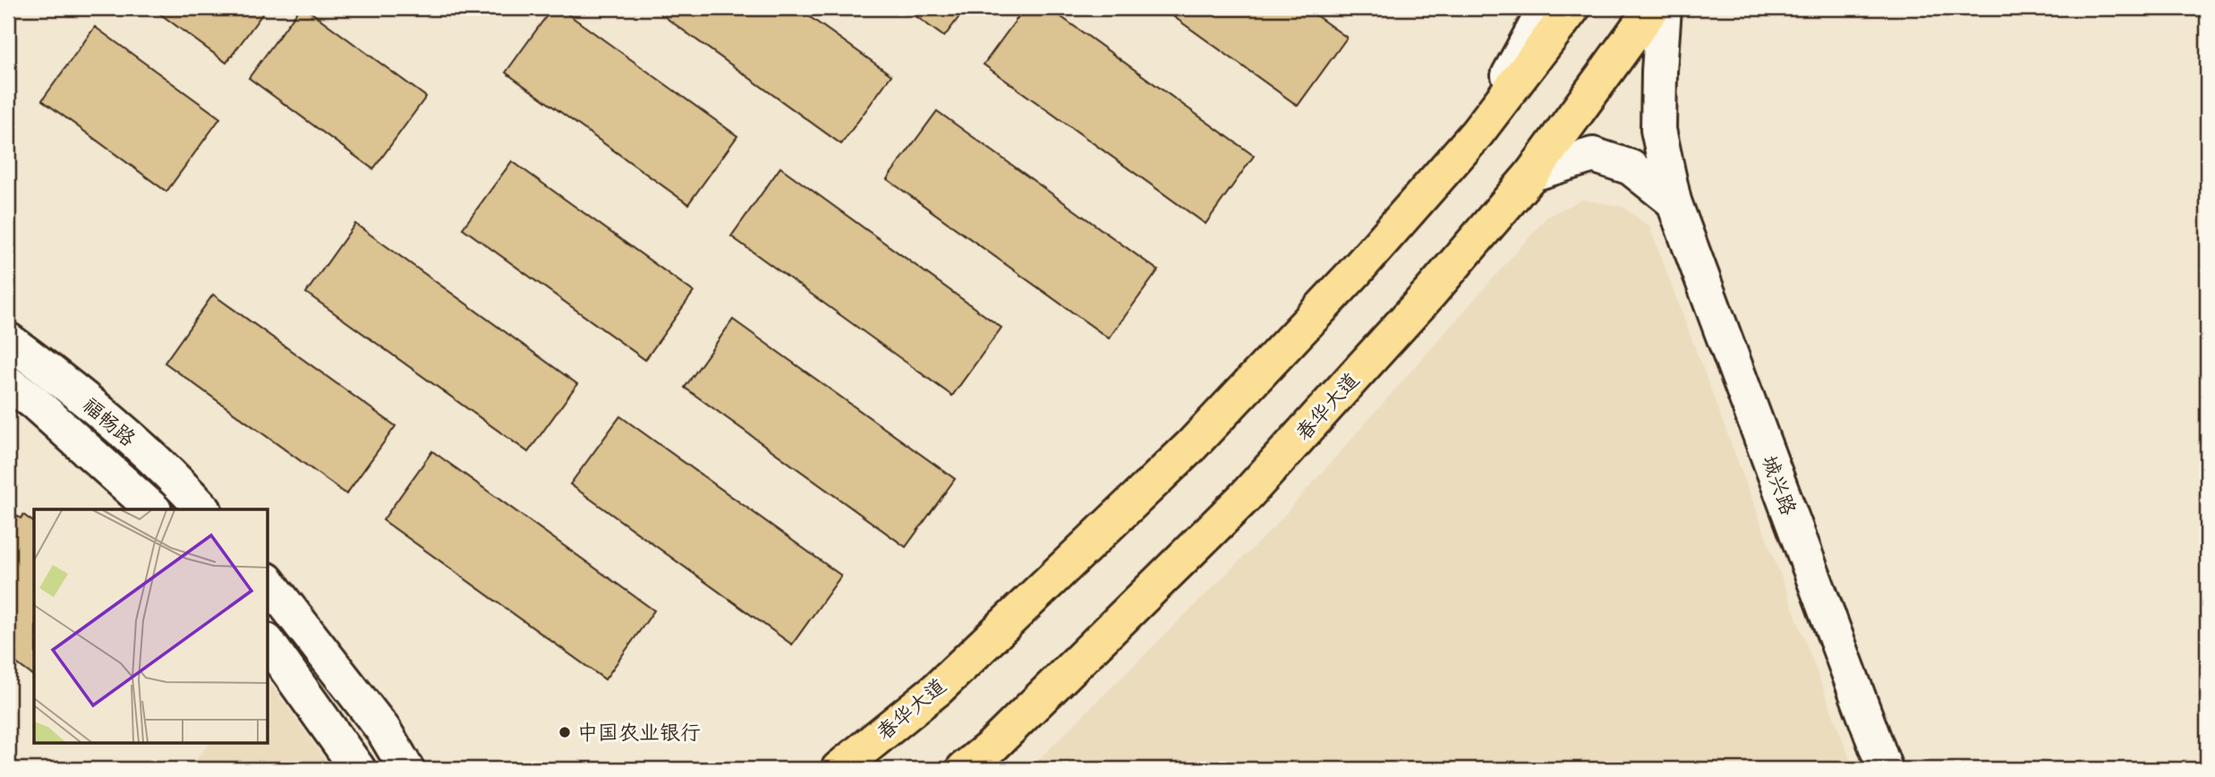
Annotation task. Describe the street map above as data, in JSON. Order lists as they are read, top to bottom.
{
  "streets": {
    "main road": ["春华大道"],
    "street": ["福畅路", "城兴路"]
  },
  "places": ["中国农业银行"]
}
